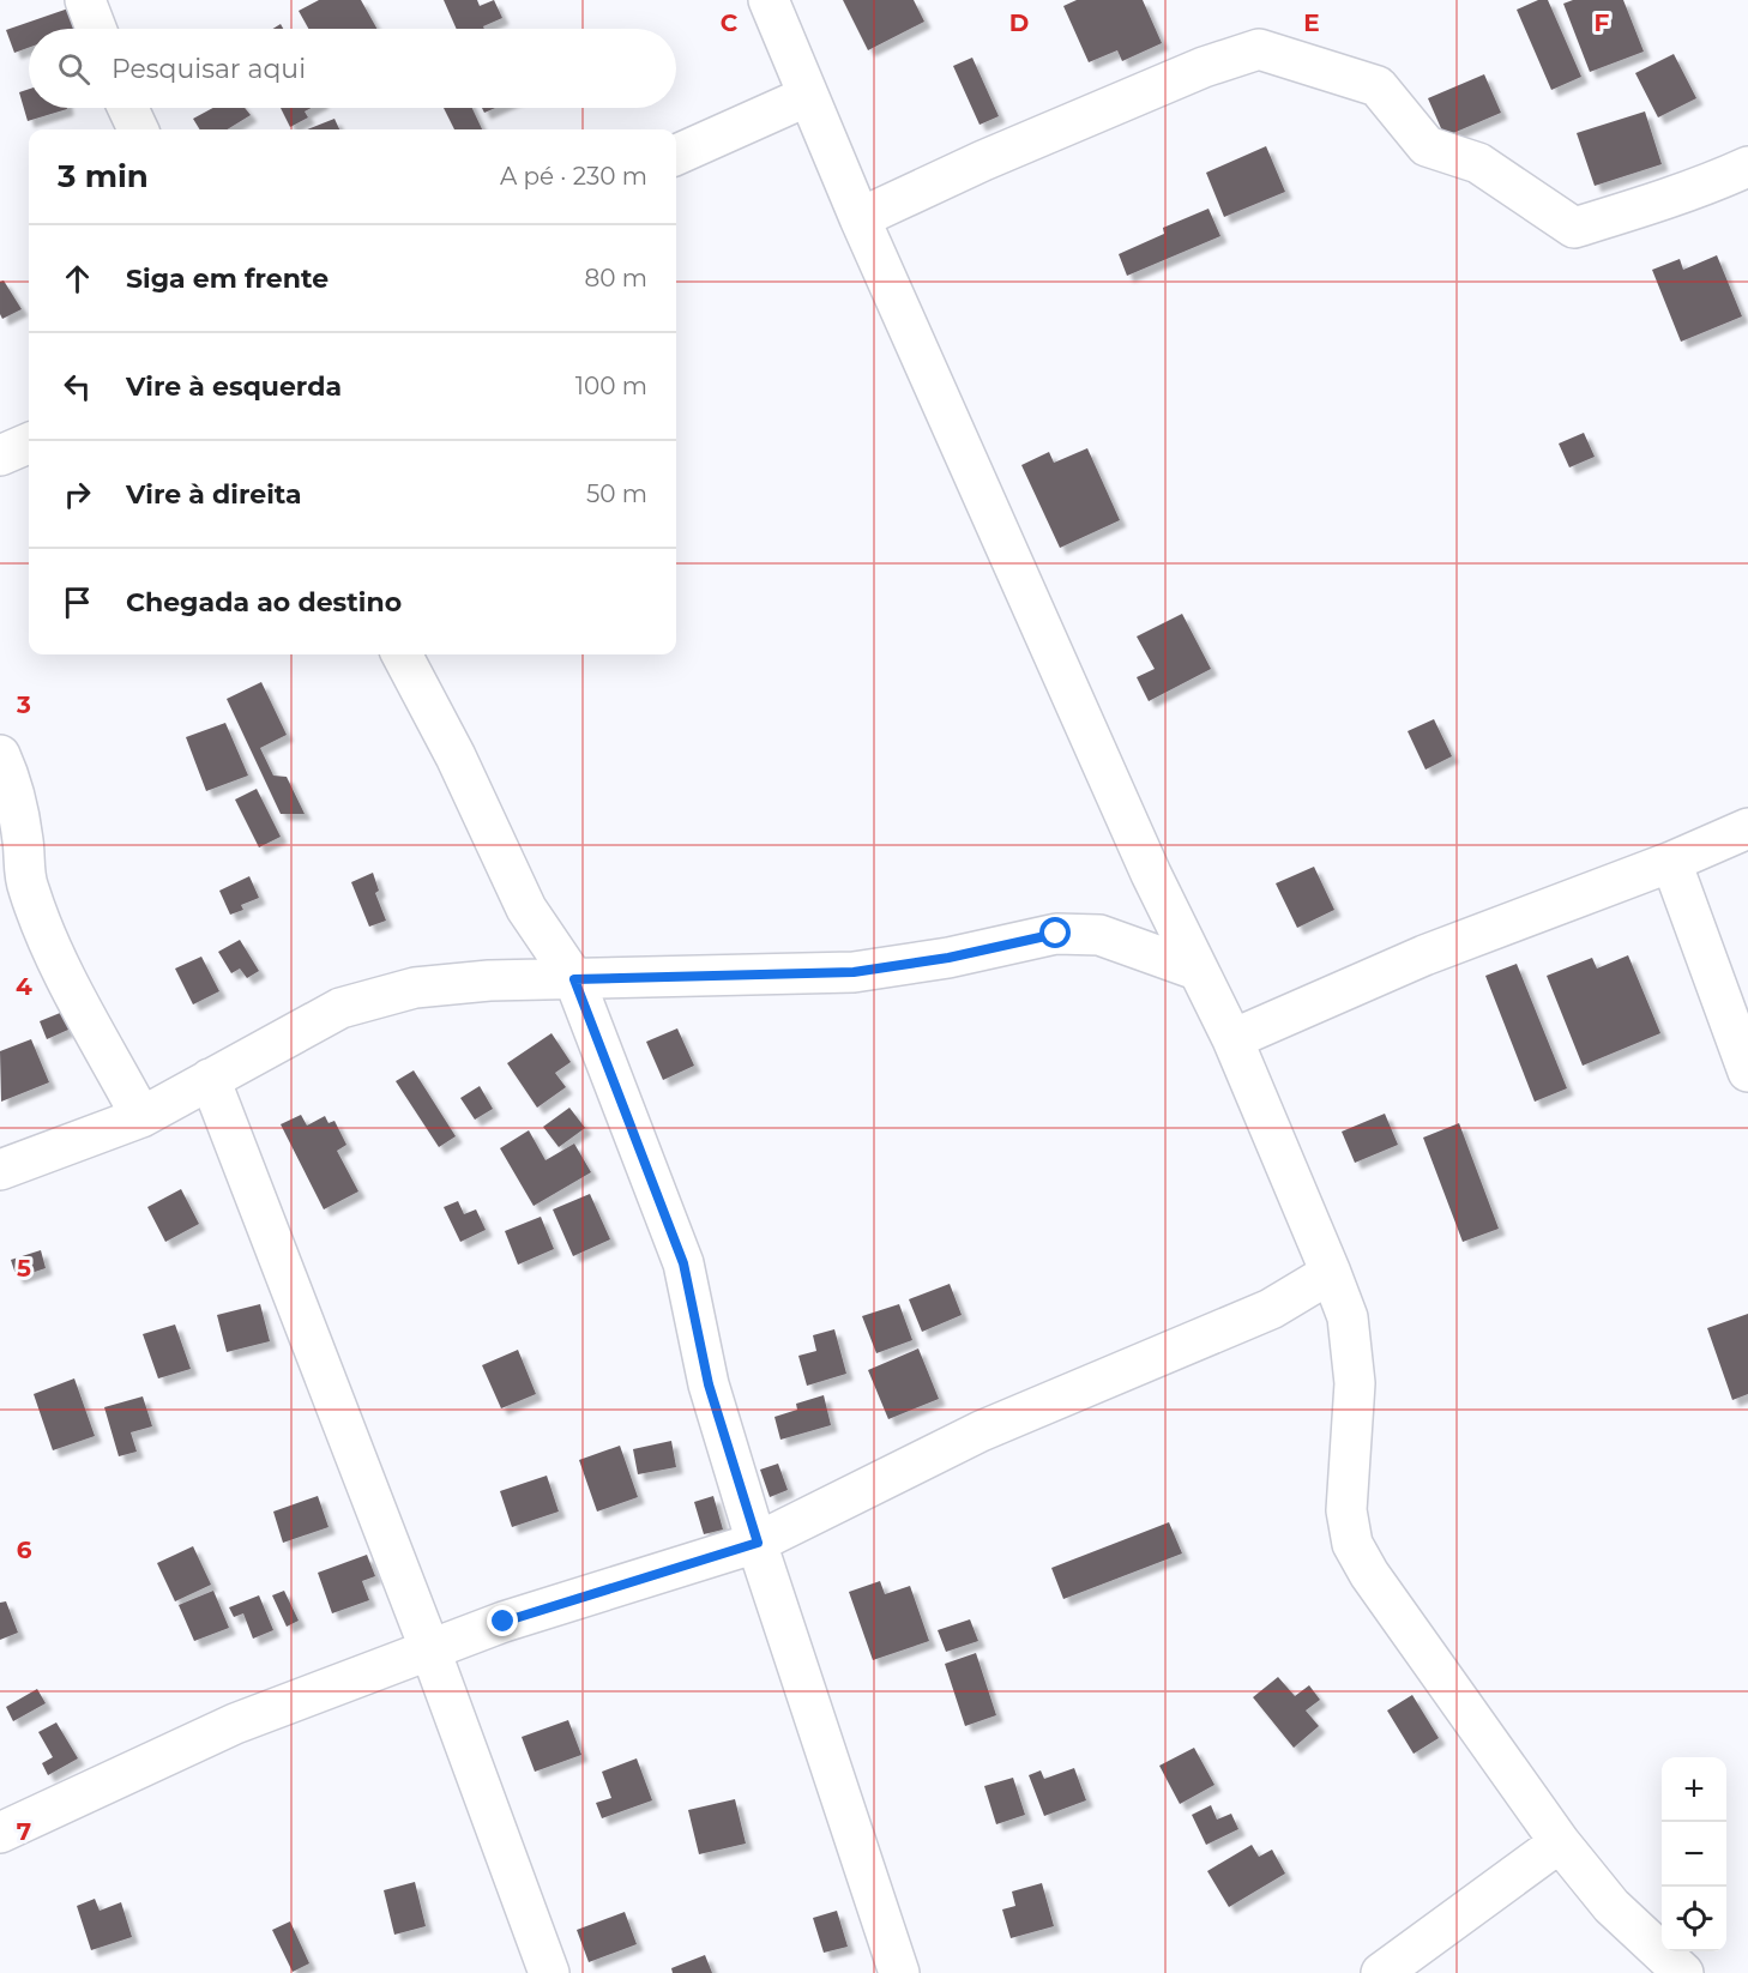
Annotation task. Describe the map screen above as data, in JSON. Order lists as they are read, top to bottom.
{
  "page": {
    "search": "Pesquisar aqui",
    "heading": ["3 min", "A pé · 230 m"],
    "list": [
      ["Siga em frente", "80 m"],
      ["Vire à esquerda", "100 m"],
      ["Vire à direita", "50 m"],
      "Chegada ao destino"
    ],
    "map_buttons": ["+", "−"]
  },
  "grid": {
    "columns": [
      "C",
      "D",
      "E",
      "F"
    ],
    "rows": [
      "3",
      "4",
      "5",
      "6",
      "7"
    ]
  }
}
